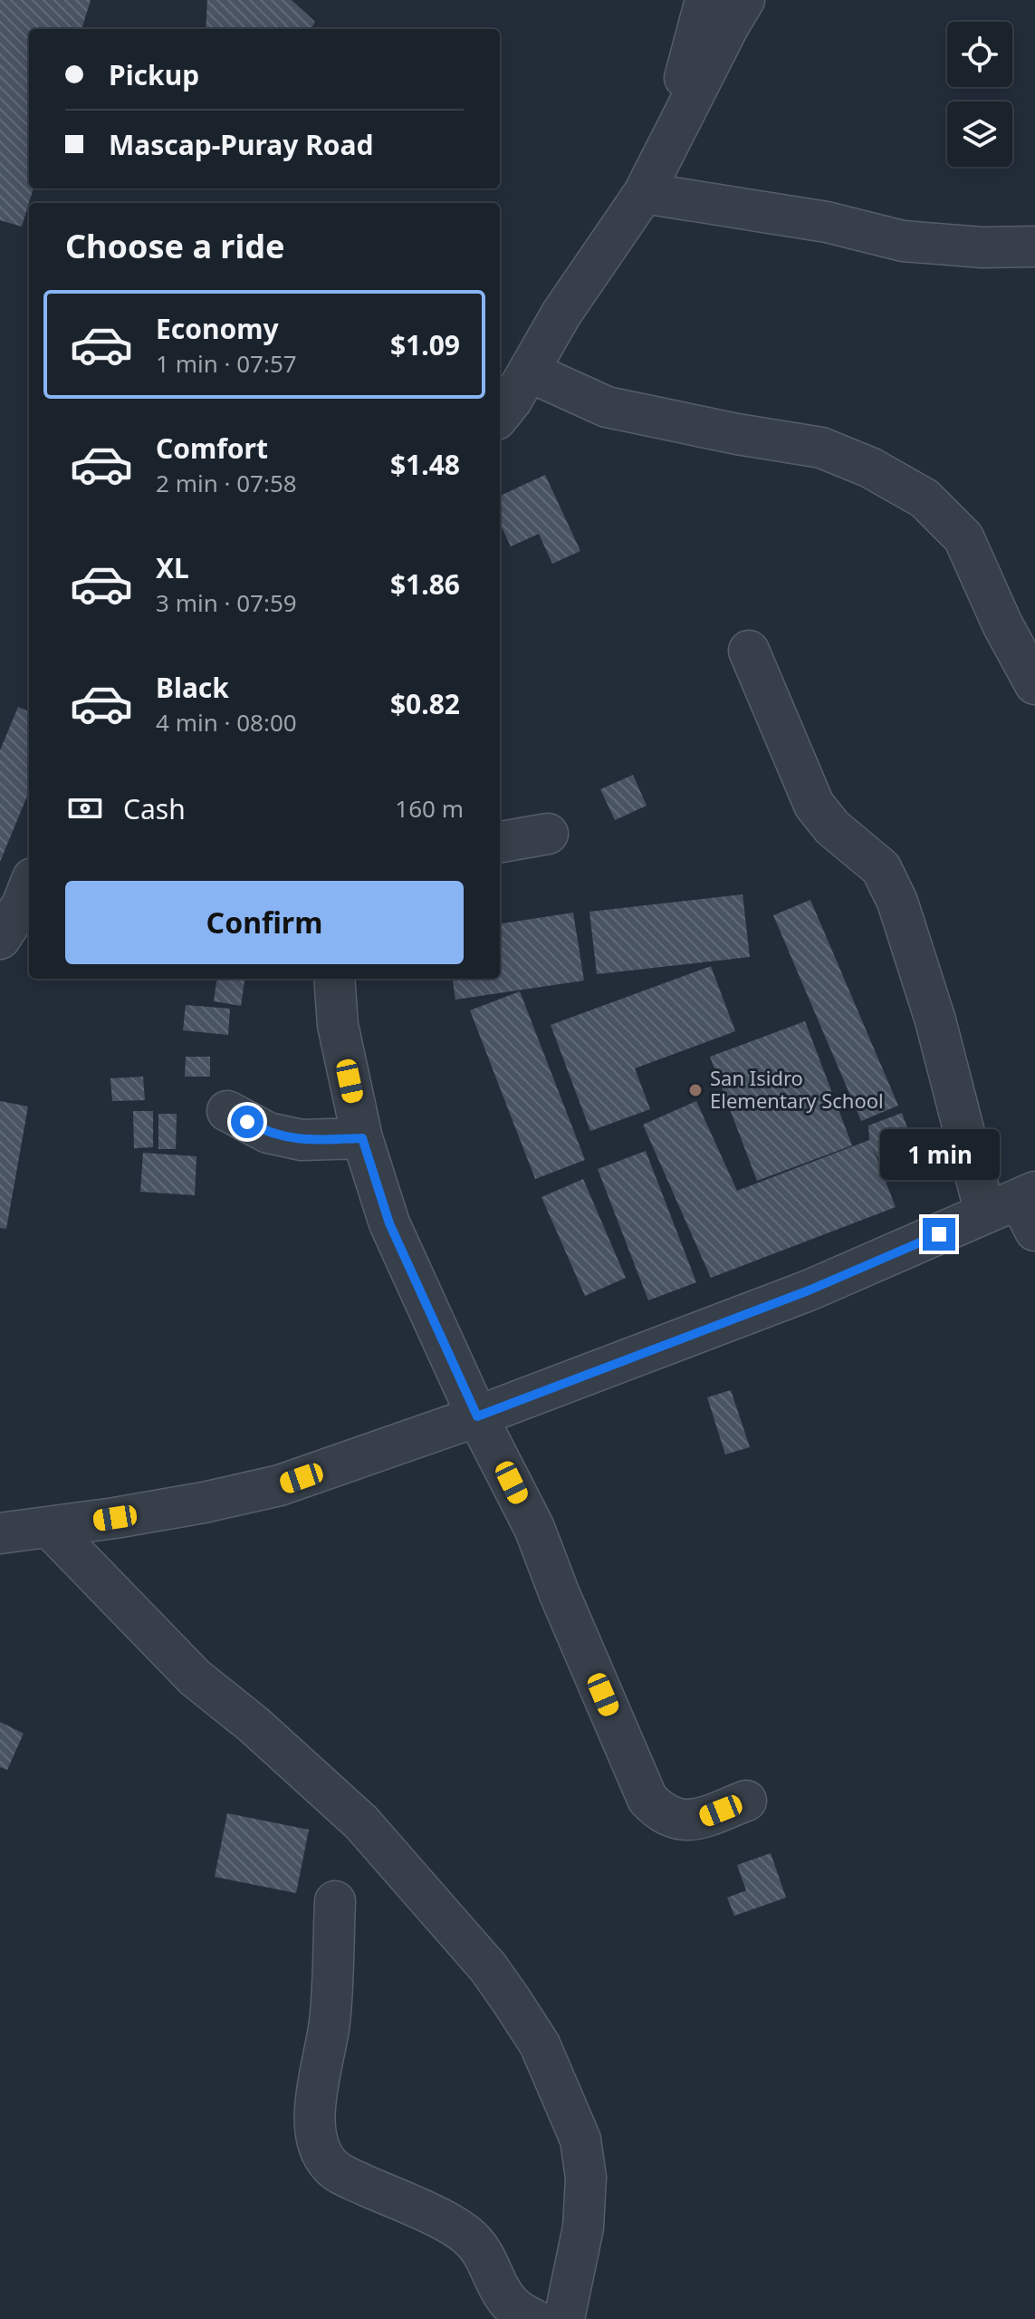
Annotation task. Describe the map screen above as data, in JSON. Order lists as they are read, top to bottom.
{
  "places": ["San Isidro Elementary School"],
  "page": {
    "banner": ["Pickup", "Mascap-Puray Road"],
    "heading": "Choose a ride",
    "list": [
      {
        "name": "Economy",
        "note": "1 min · 07:57",
        "value": "$1.09"
      },
      {
        "name": "Comfort",
        "note": "2 min · 07:58",
        "value": "$1.48"
      },
      {
        "name": "XL",
        "note": "3 min · 07:59",
        "value": "$1.86"
      },
      {
        "name": "Black",
        "note": "4 min · 08:00",
        "value": "$0.82"
      }
    ],
    "pay": ["Cash", "160 m"],
    "buttons": "Confirm",
    "bubble": "1 min"
  }
}
